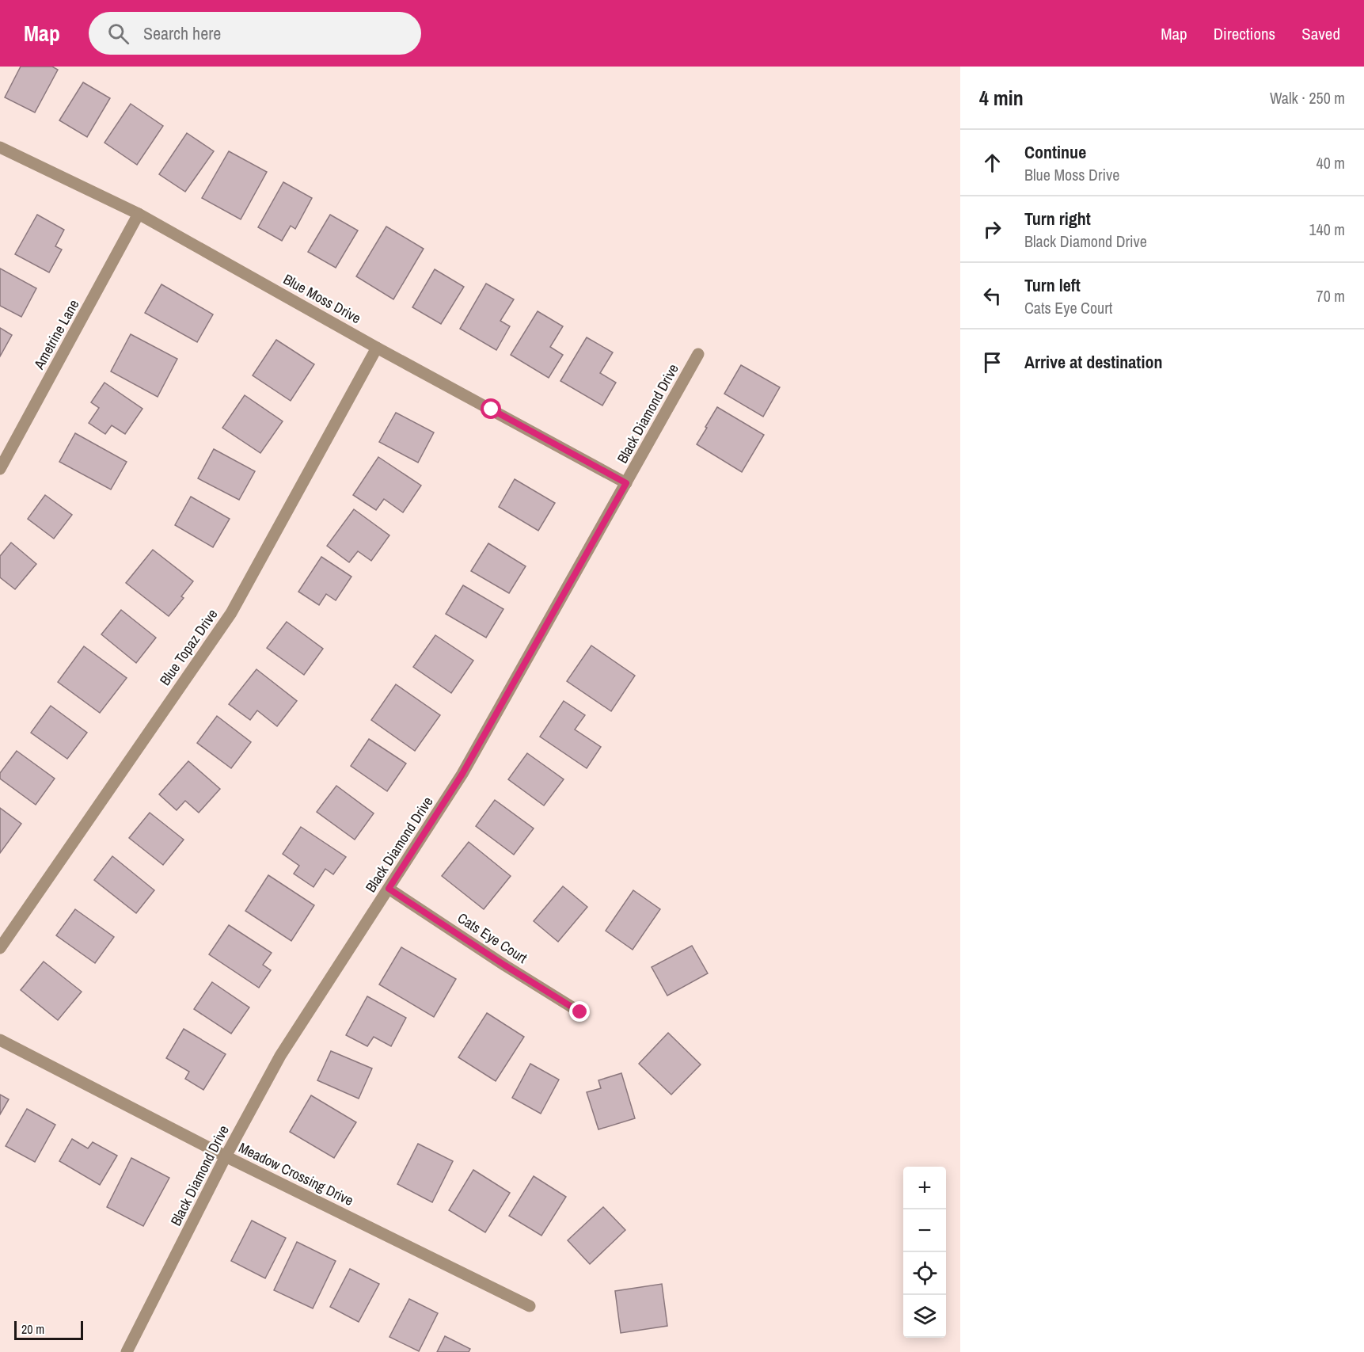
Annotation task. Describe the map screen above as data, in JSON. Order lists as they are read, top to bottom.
{
  "streets": {
    "street": [
      "Blue Moss Drive",
      "Ametrine Lane",
      "Black Diamond Drive",
      "Blue Topaz Drive",
      "Cats Eye Court",
      "Meadow Crossing Drive"
    ]
  },
  "crossings": [
    ["Blue Moss Drive", "Ametrine Lane"],
    ["Blue Moss Drive", "Black Diamond Drive"],
    ["Blue Moss Drive", "Blue Topaz Drive"],
    ["Black Diamond Drive", "Cats Eye Court"],
    ["Black Diamond Drive", "Meadow Crossing Drive"]
  ],
  "scale_bar": "20 m",
  "page": {
    "header": "Map",
    "search": "Search here",
    "nav": ["Map", "Directions", "Saved"],
    "heading": ["4 min", "Walk · 250 m"],
    "list": [
      ["Continue", "Blue Moss Drive", "40 m"],
      ["Turn right", "Black Diamond Drive", "140 m"],
      ["Turn left", "Cats Eye Court", "70 m"],
      "Arrive at destination"
    ],
    "map_buttons": ["+", "−"],
    "scale": "20 m"
  }
}
